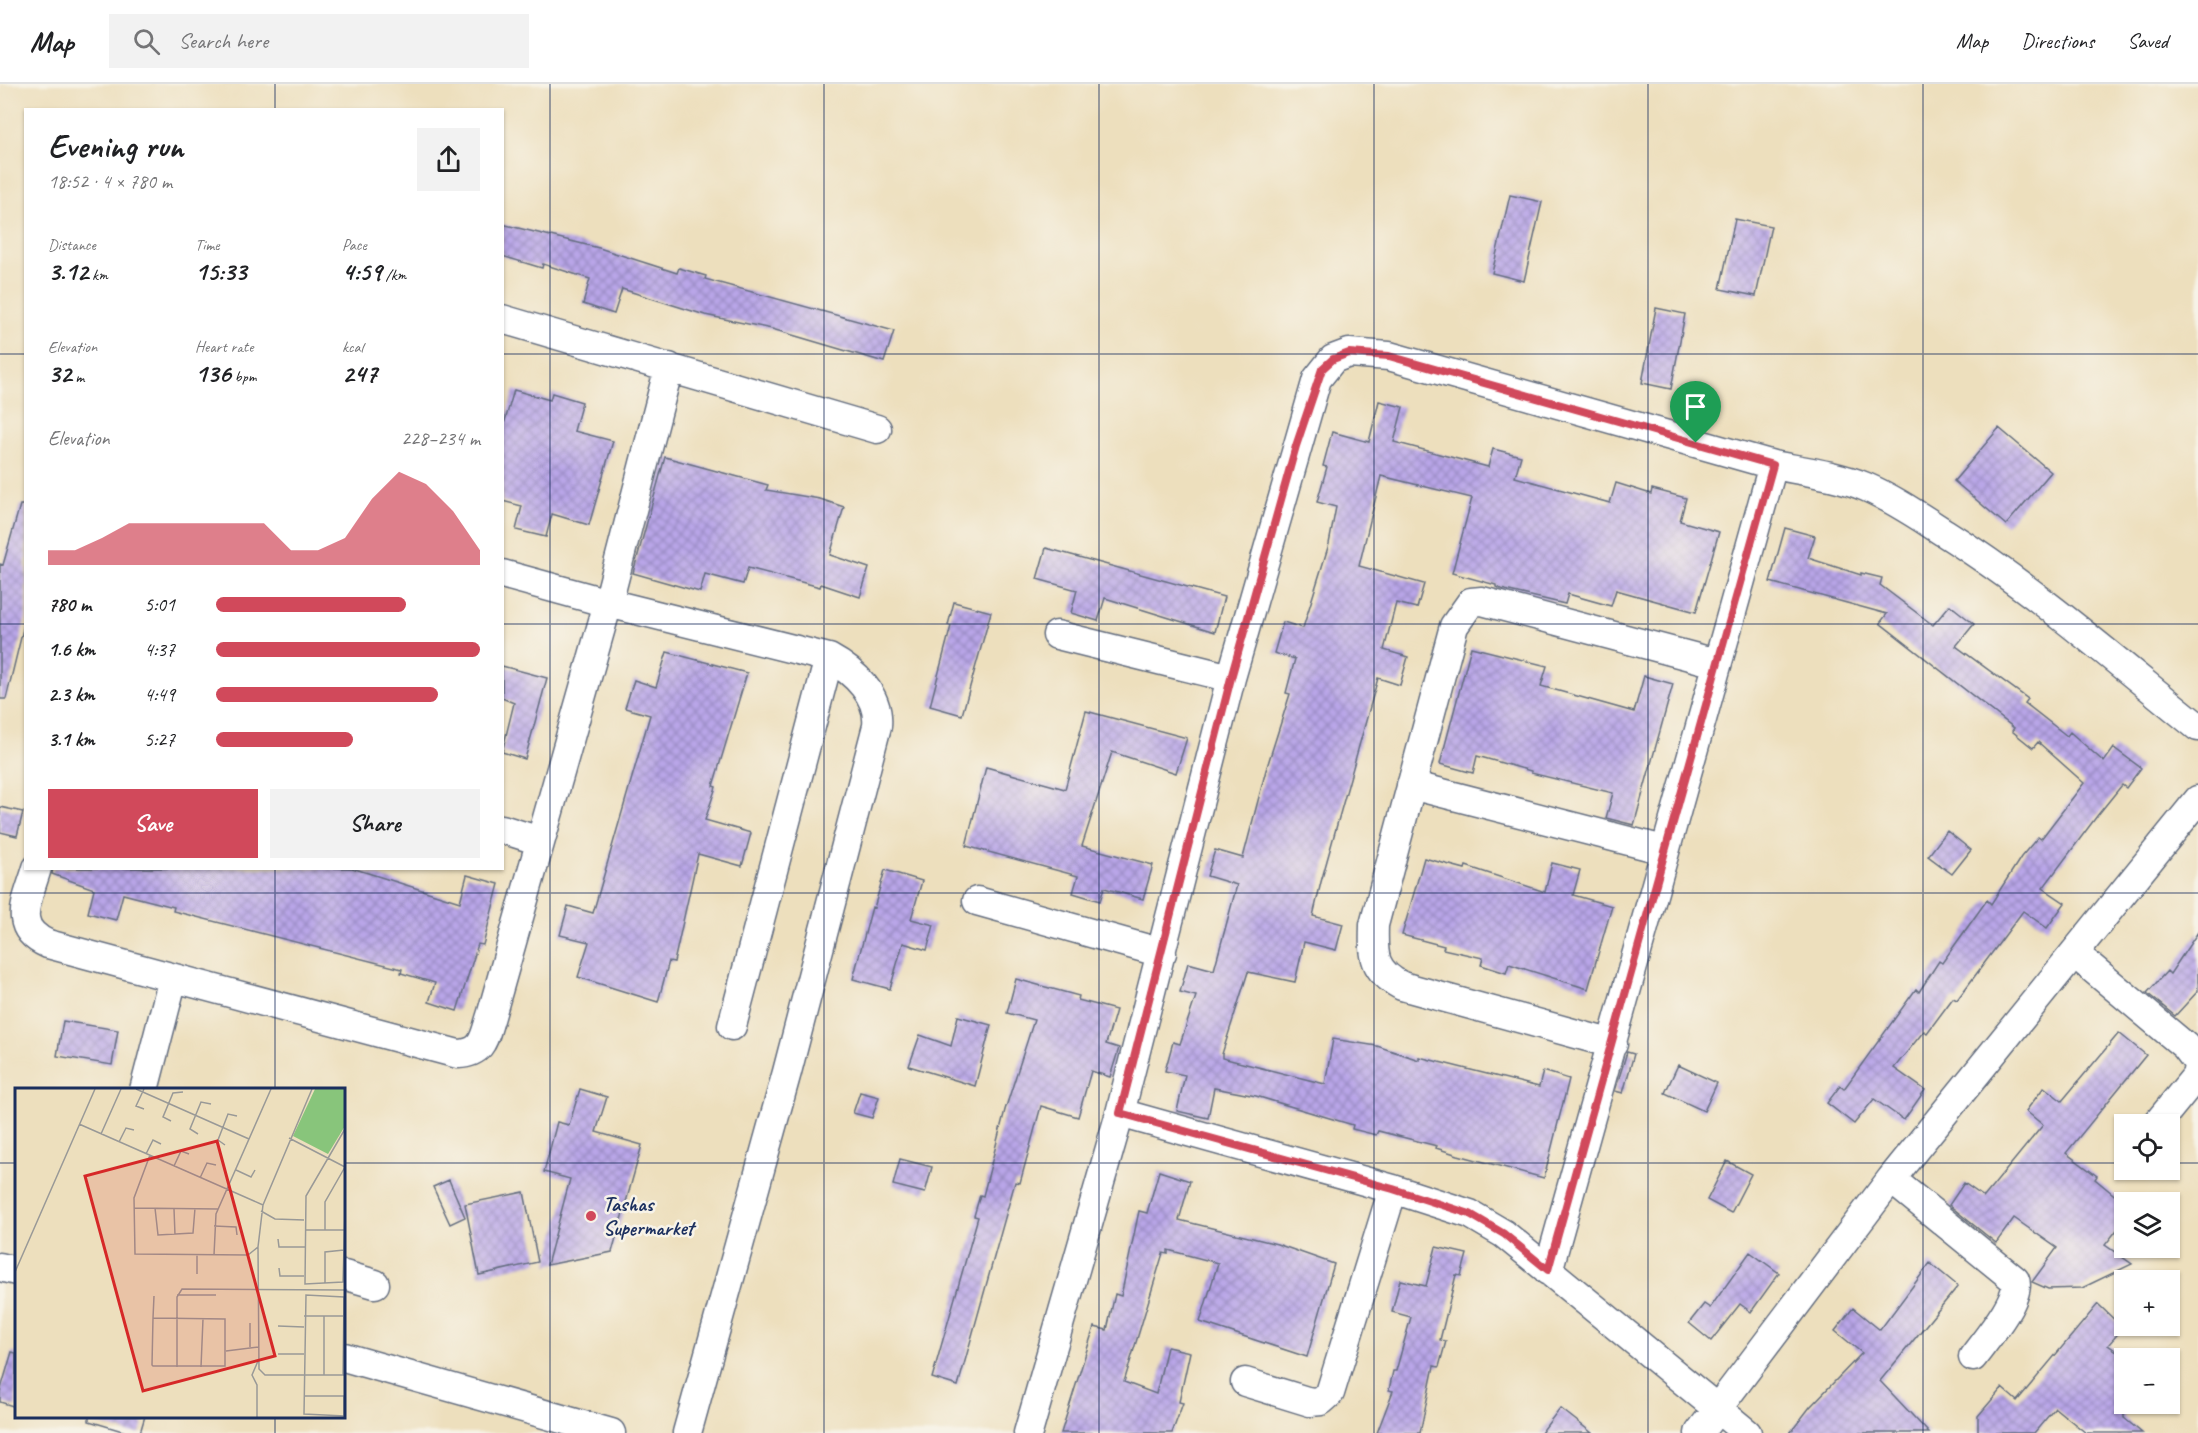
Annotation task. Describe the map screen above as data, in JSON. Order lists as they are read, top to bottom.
{
  "places": ["Tashas Supermarket"],
  "page": {
    "header": "Map",
    "search": "Search here",
    "nav": ["Map", "Directions", "Saved"],
    "heading": ["Evening run", "18:52 · 4 × 780 m"],
    "stats": [
      ["Distance", "3.12 km"],
      ["Time", "15:33"],
      ["Pace", "4:59 /km"],
      ["Elevation", "32 m"],
      ["Heart rate", "136 bpm"],
      ["kcal", "247"]
    ],
    "chart": ["Elevation", "228–234 m"],
    "list": [
      {
        "name": "780 m",
        "note": "5:01"
      },
      {
        "name": "1.6 km",
        "note": "4:37"
      },
      {
        "name": "2.3 km",
        "note": "4:49"
      },
      {
        "name": "3.1 km",
        "note": "5:27"
      }
    ],
    "buttons": ["Save", "Share"],
    "map_buttons": ["+", "−"]
  }
}
